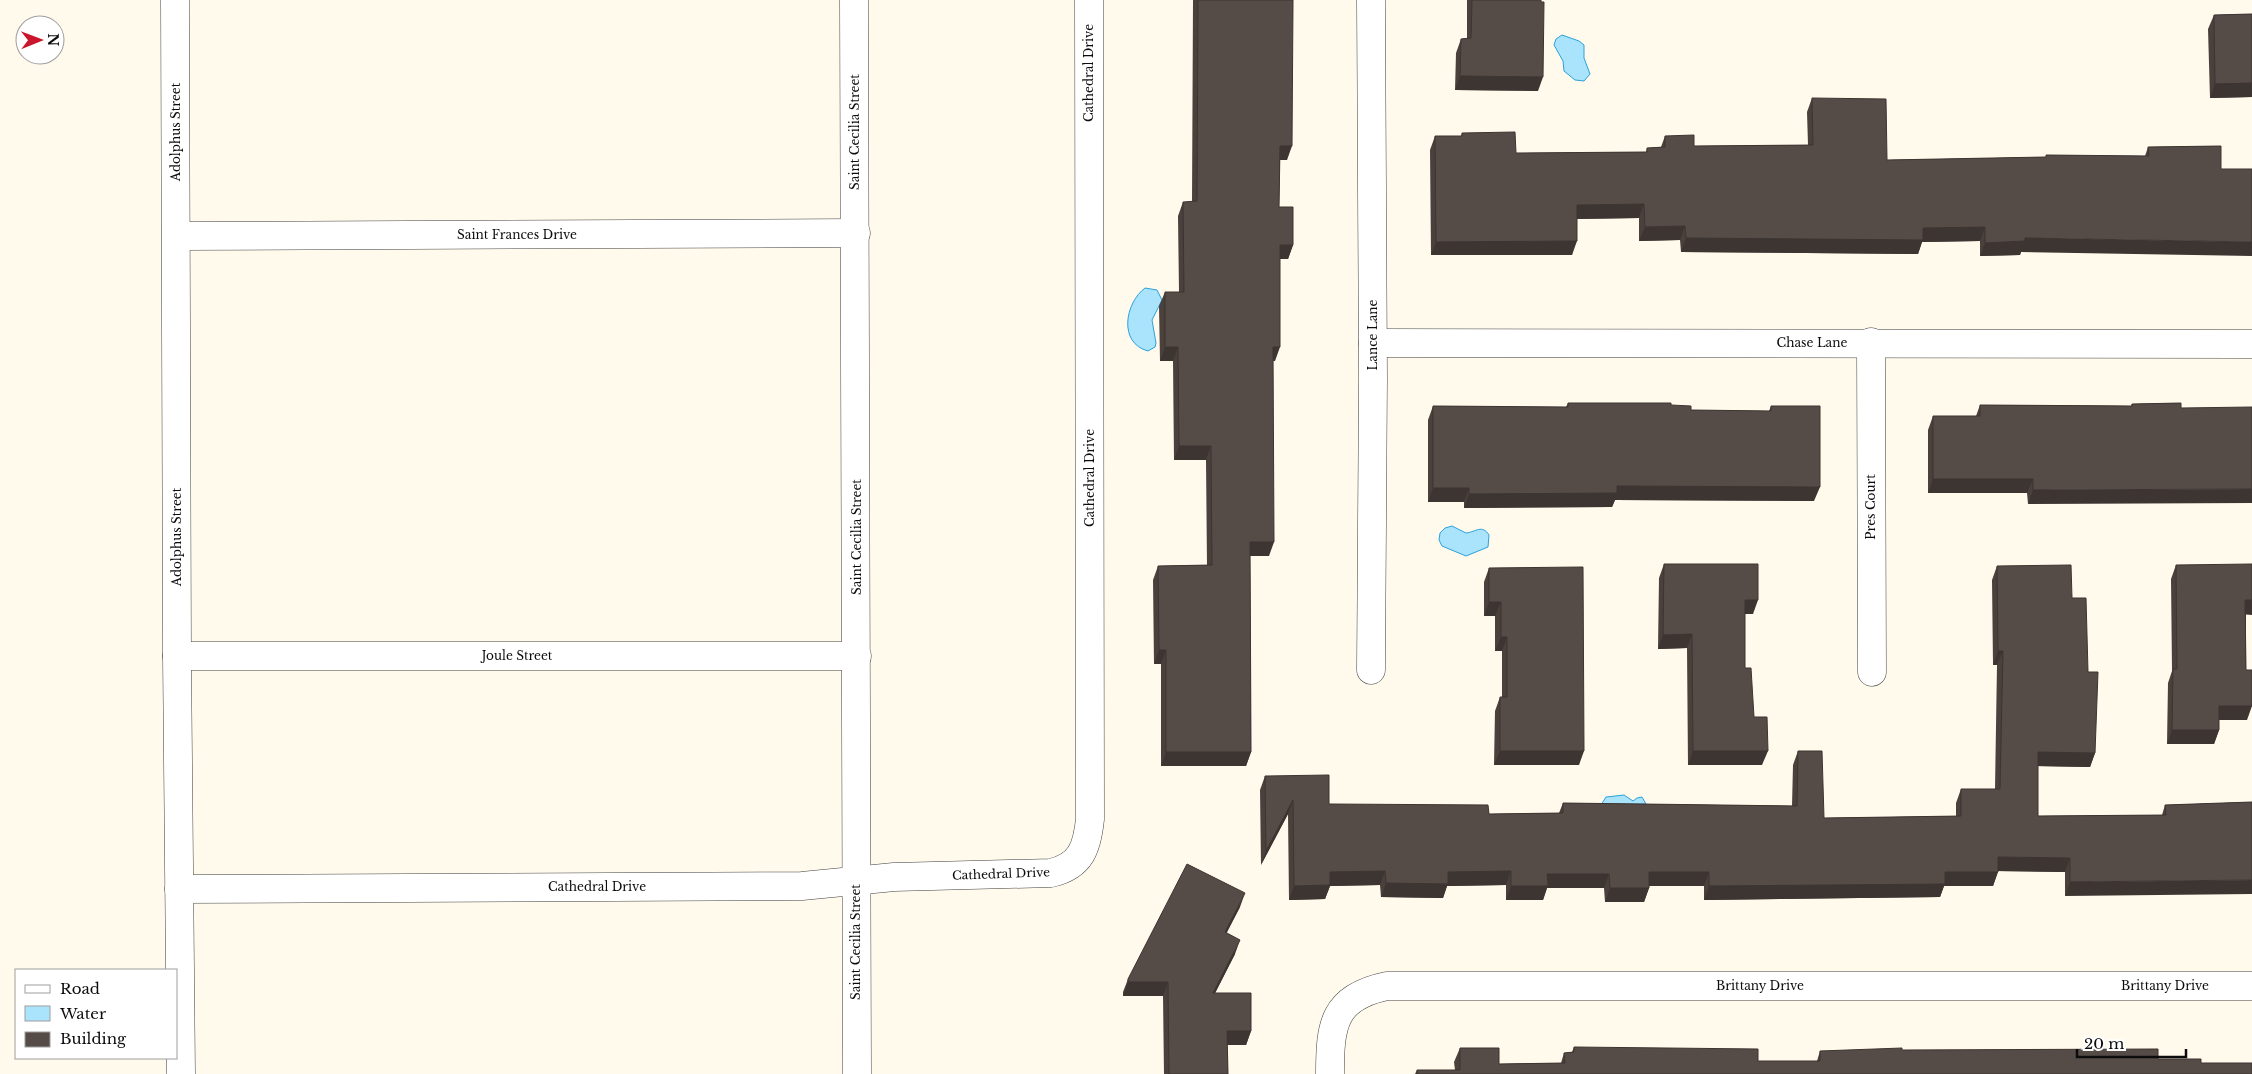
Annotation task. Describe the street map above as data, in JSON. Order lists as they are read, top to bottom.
{
  "streets": {
    "street": [
      "Cathedral Drive",
      "Adolphus Street",
      "Saint Cecilia Street",
      "Saint Frances Drive",
      "Lance Lane",
      "Chase Lane",
      "Pres Court",
      "Joule Street",
      "Brittany Drive"
    ]
  },
  "crossings": [
    ["Cathedral Drive", "Adolphus Street"],
    ["Cathedral Drive", "Saint Cecilia Street"],
    ["Adolphus Street", "Saint Frances Drive"],
    ["Adolphus Street", "Joule Street"],
    ["Saint Cecilia Street", "Saint Frances Drive"],
    ["Saint Cecilia Street", "Joule Street"],
    ["Lance Lane", "Chase Lane"],
    ["Chase Lane", "Pres Court"]
  ],
  "legend": ["Road", "Water", "Building"],
  "scale_bar": "20 m",
  "north": "right"
}
